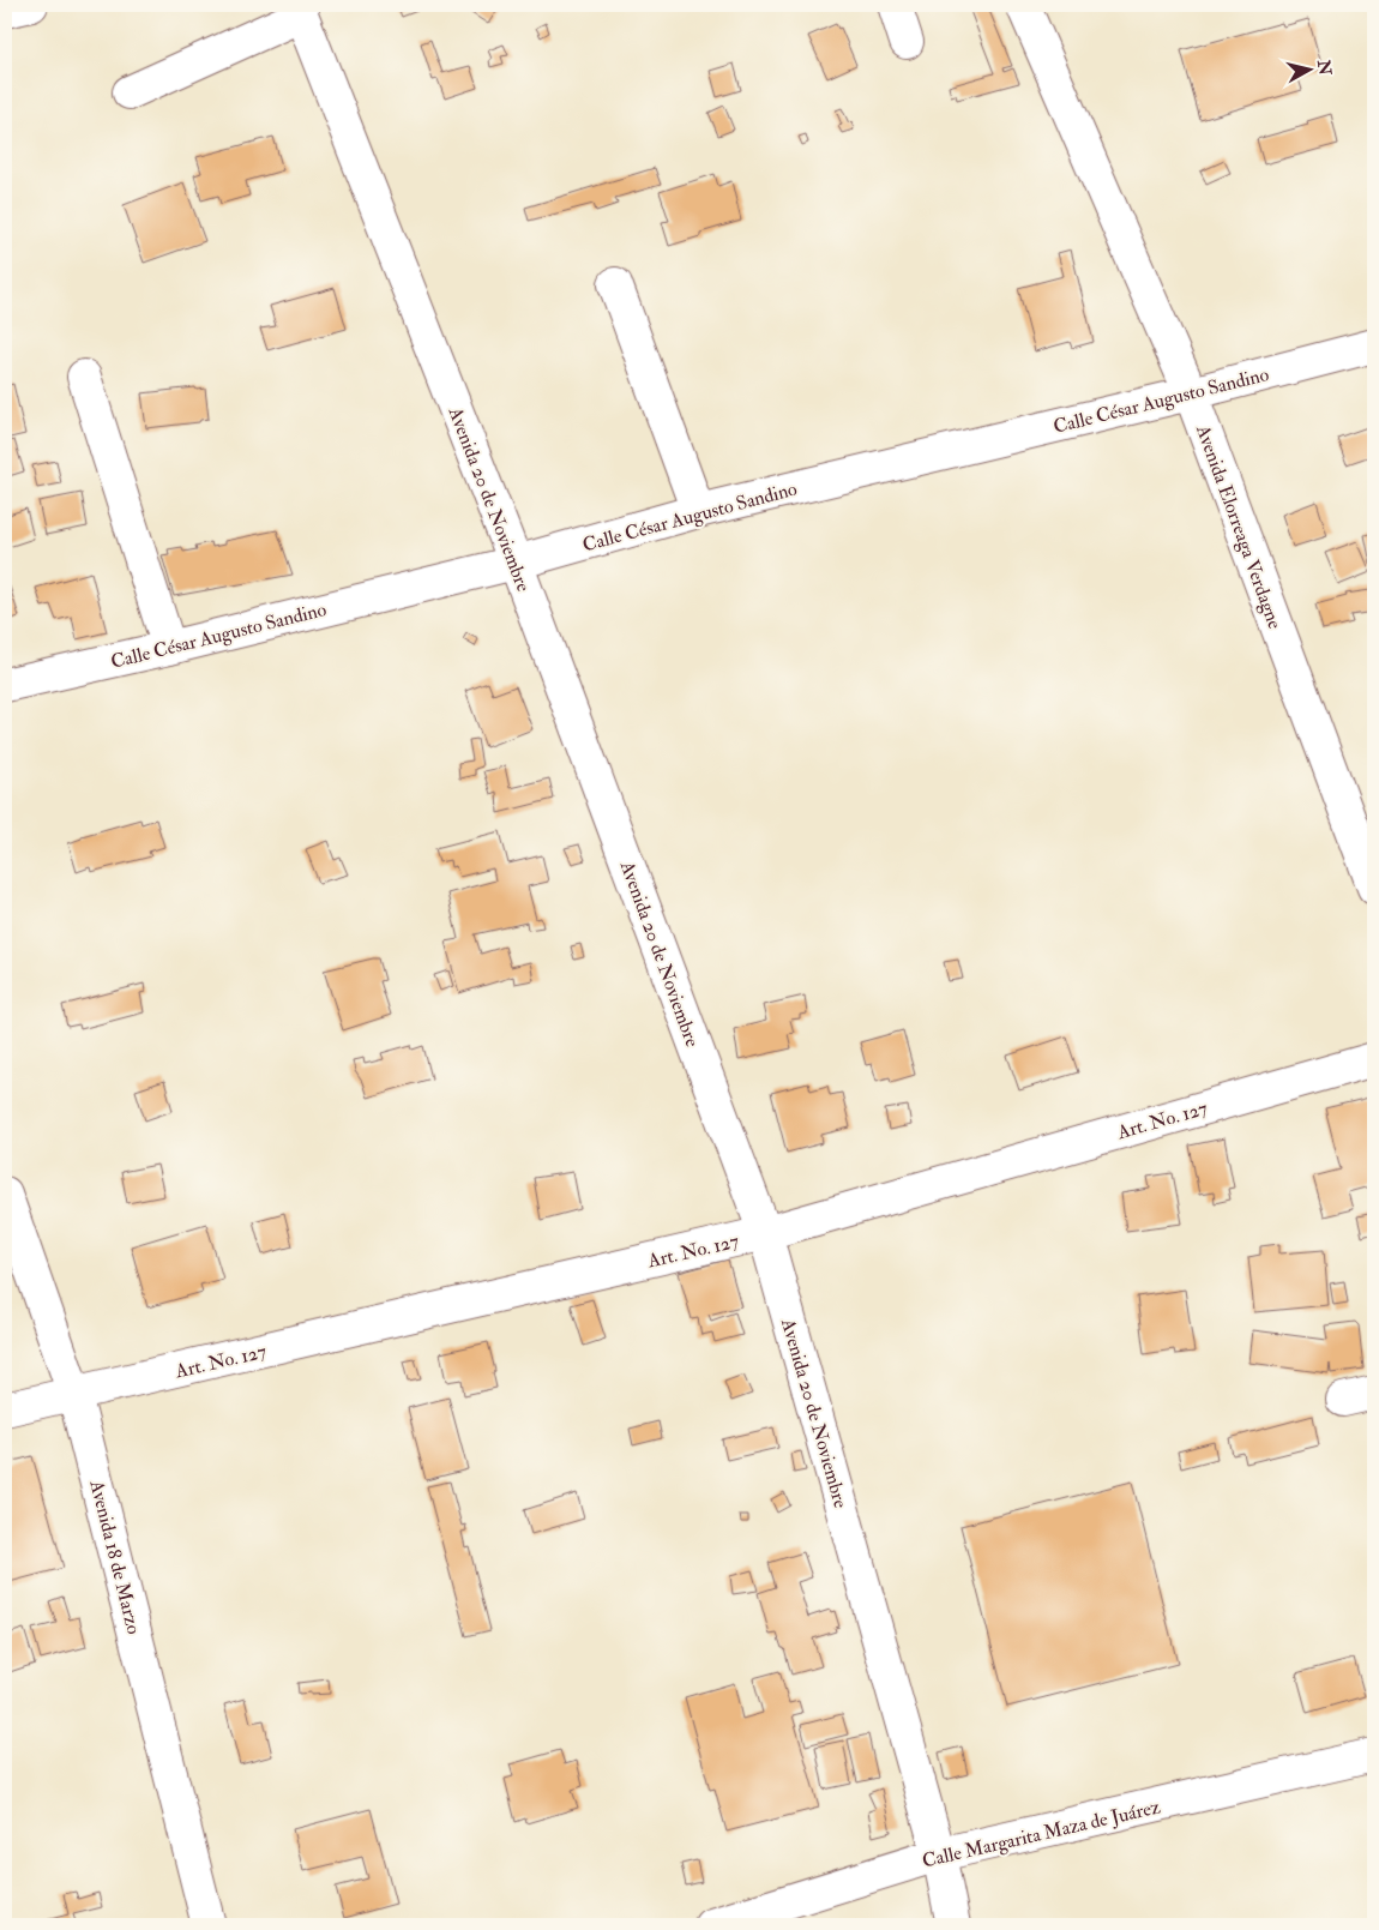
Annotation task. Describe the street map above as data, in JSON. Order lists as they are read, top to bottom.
{
  "streets": {
    "street": [
      "Calle César Augusto Sandino",
      "Avenida 20 de Noviembre",
      "Avenida Elorreaga Verdagne",
      "Art. No. 127",
      "Avenida 18 de Marzo",
      "Calle Margarita Maza de Juárez"
    ]
  },
  "crossings": [
    ["Calle César Augusto Sandino", "Avenida 20 de Noviembre"],
    ["Calle César Augusto Sandino", "Avenida Elorreaga Verdagne"],
    ["Avenida 20 de Noviembre", "Art. No. 127"],
    ["Avenida 20 de Noviembre", "Calle Margarita Maza de Juárez"],
    ["Art. No. 127", "Avenida 18 de Marzo"]
  ],
  "north": "right"
}
